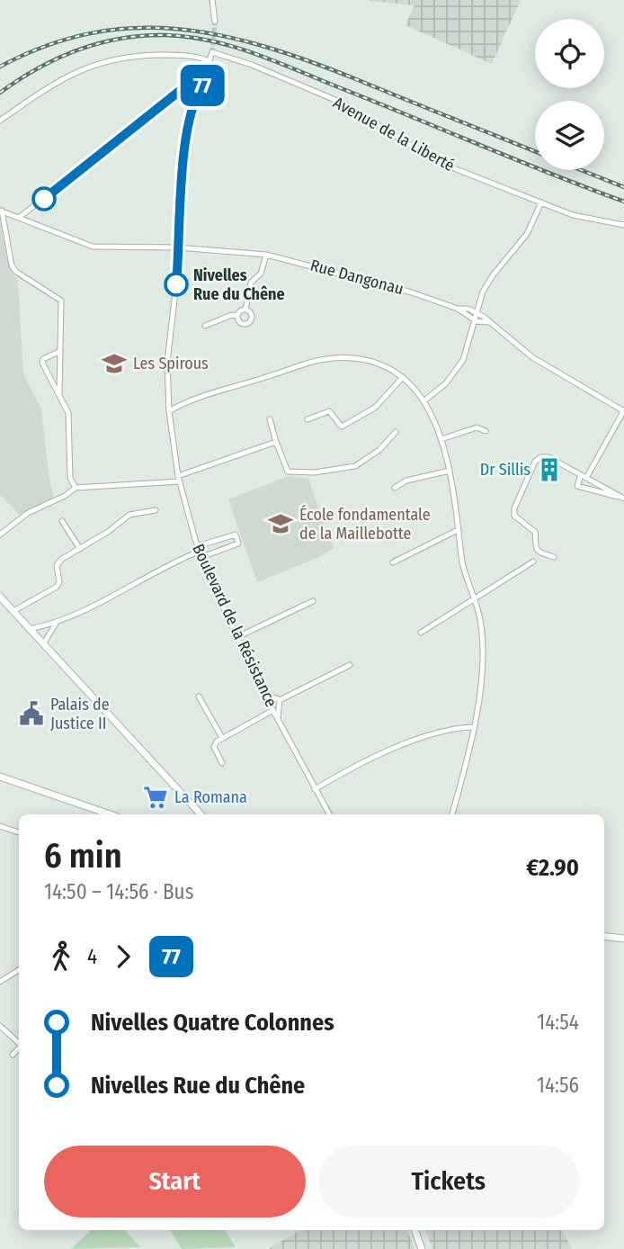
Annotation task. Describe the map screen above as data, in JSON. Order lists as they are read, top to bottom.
{
  "streets": {
    "street": ["Avenue de la Liberté", "Rue Dangonau", "Boulevard de la Résistance"]
  },
  "crossings": [
    ["Rue Dangonau", "Boulevard de la Résistance"]
  ],
  "places": {
    "other": ["Nivelles Rue du Chêne"],
    "school or university": ["Les Spirous", "École fondamentale de la Maillebotte"],
    "building": ["Dr Sillis"],
    "public building": ["Palais de Justice II"],
    "supermarket": ["La Romana"]
  },
  "lines": ["bus line 77"],
  "page": {
    "on_map": "77",
    "heading": ["6 min", "14:50 – 14:56 · Bus", "€2.90"],
    "legs": ["4", "77"],
    "list": [
      {
        "name": "Nivelles Quatre Colonnes",
        "value": "14:54"
      },
      {
        "name": "Nivelles Rue du Chêne",
        "value": "14:56"
      }
    ],
    "buttons": ["Start", "Tickets"]
  }
}
